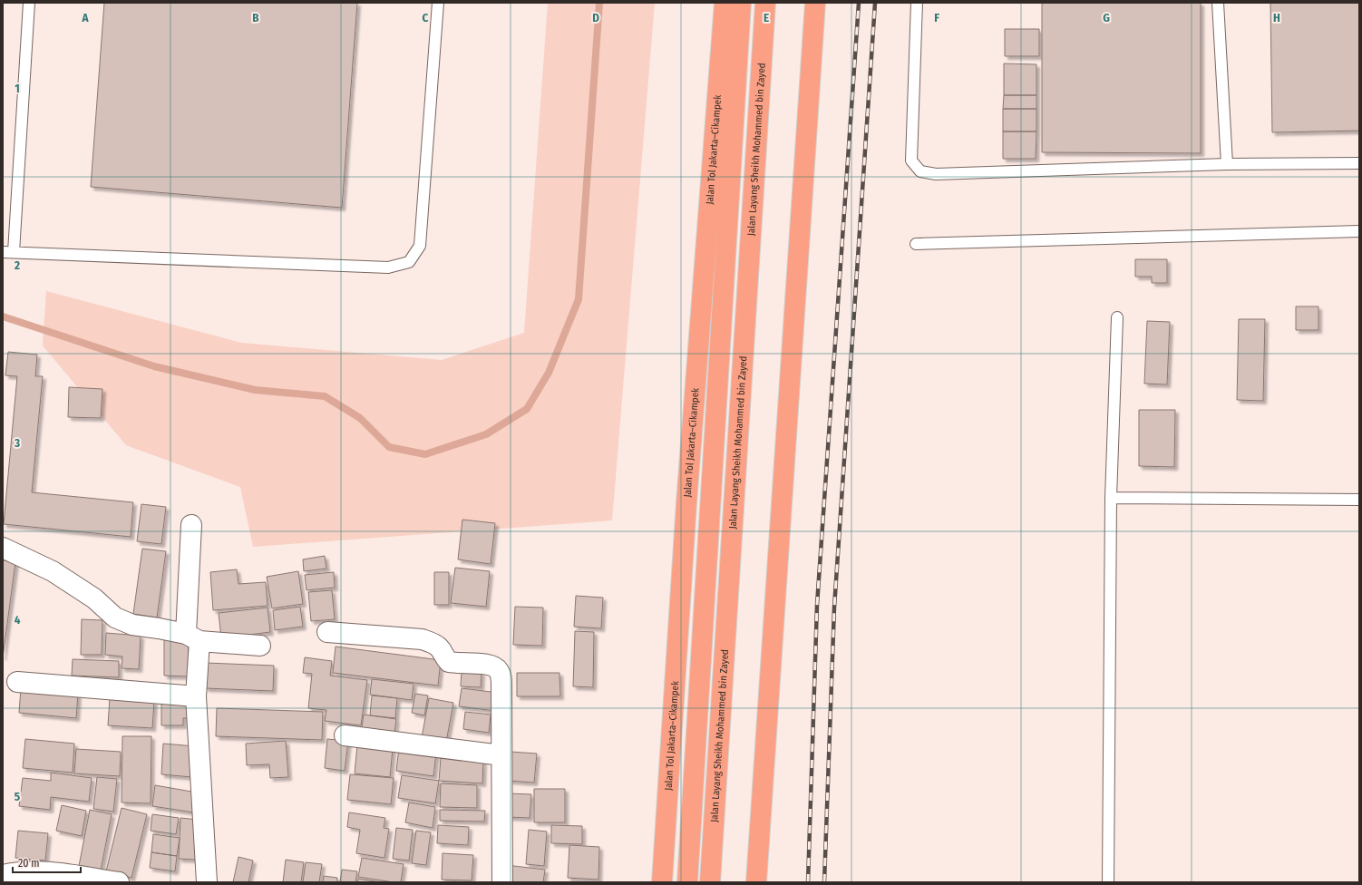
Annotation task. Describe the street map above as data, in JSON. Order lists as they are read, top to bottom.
{
  "streets": {
    "highway": ["Jalan Tol Jakarta–Cikampek", "Jalan Layang Sheikh Mohammed bin Zayed"]
  },
  "scale_bar": "20 m",
  "grid": {
    "columns": [
      "A",
      "B",
      "C",
      "D",
      "E",
      "F",
      "G",
      "H"
    ],
    "rows": [
      "1",
      "2",
      "3",
      "4",
      "5"
    ]
  }
}
